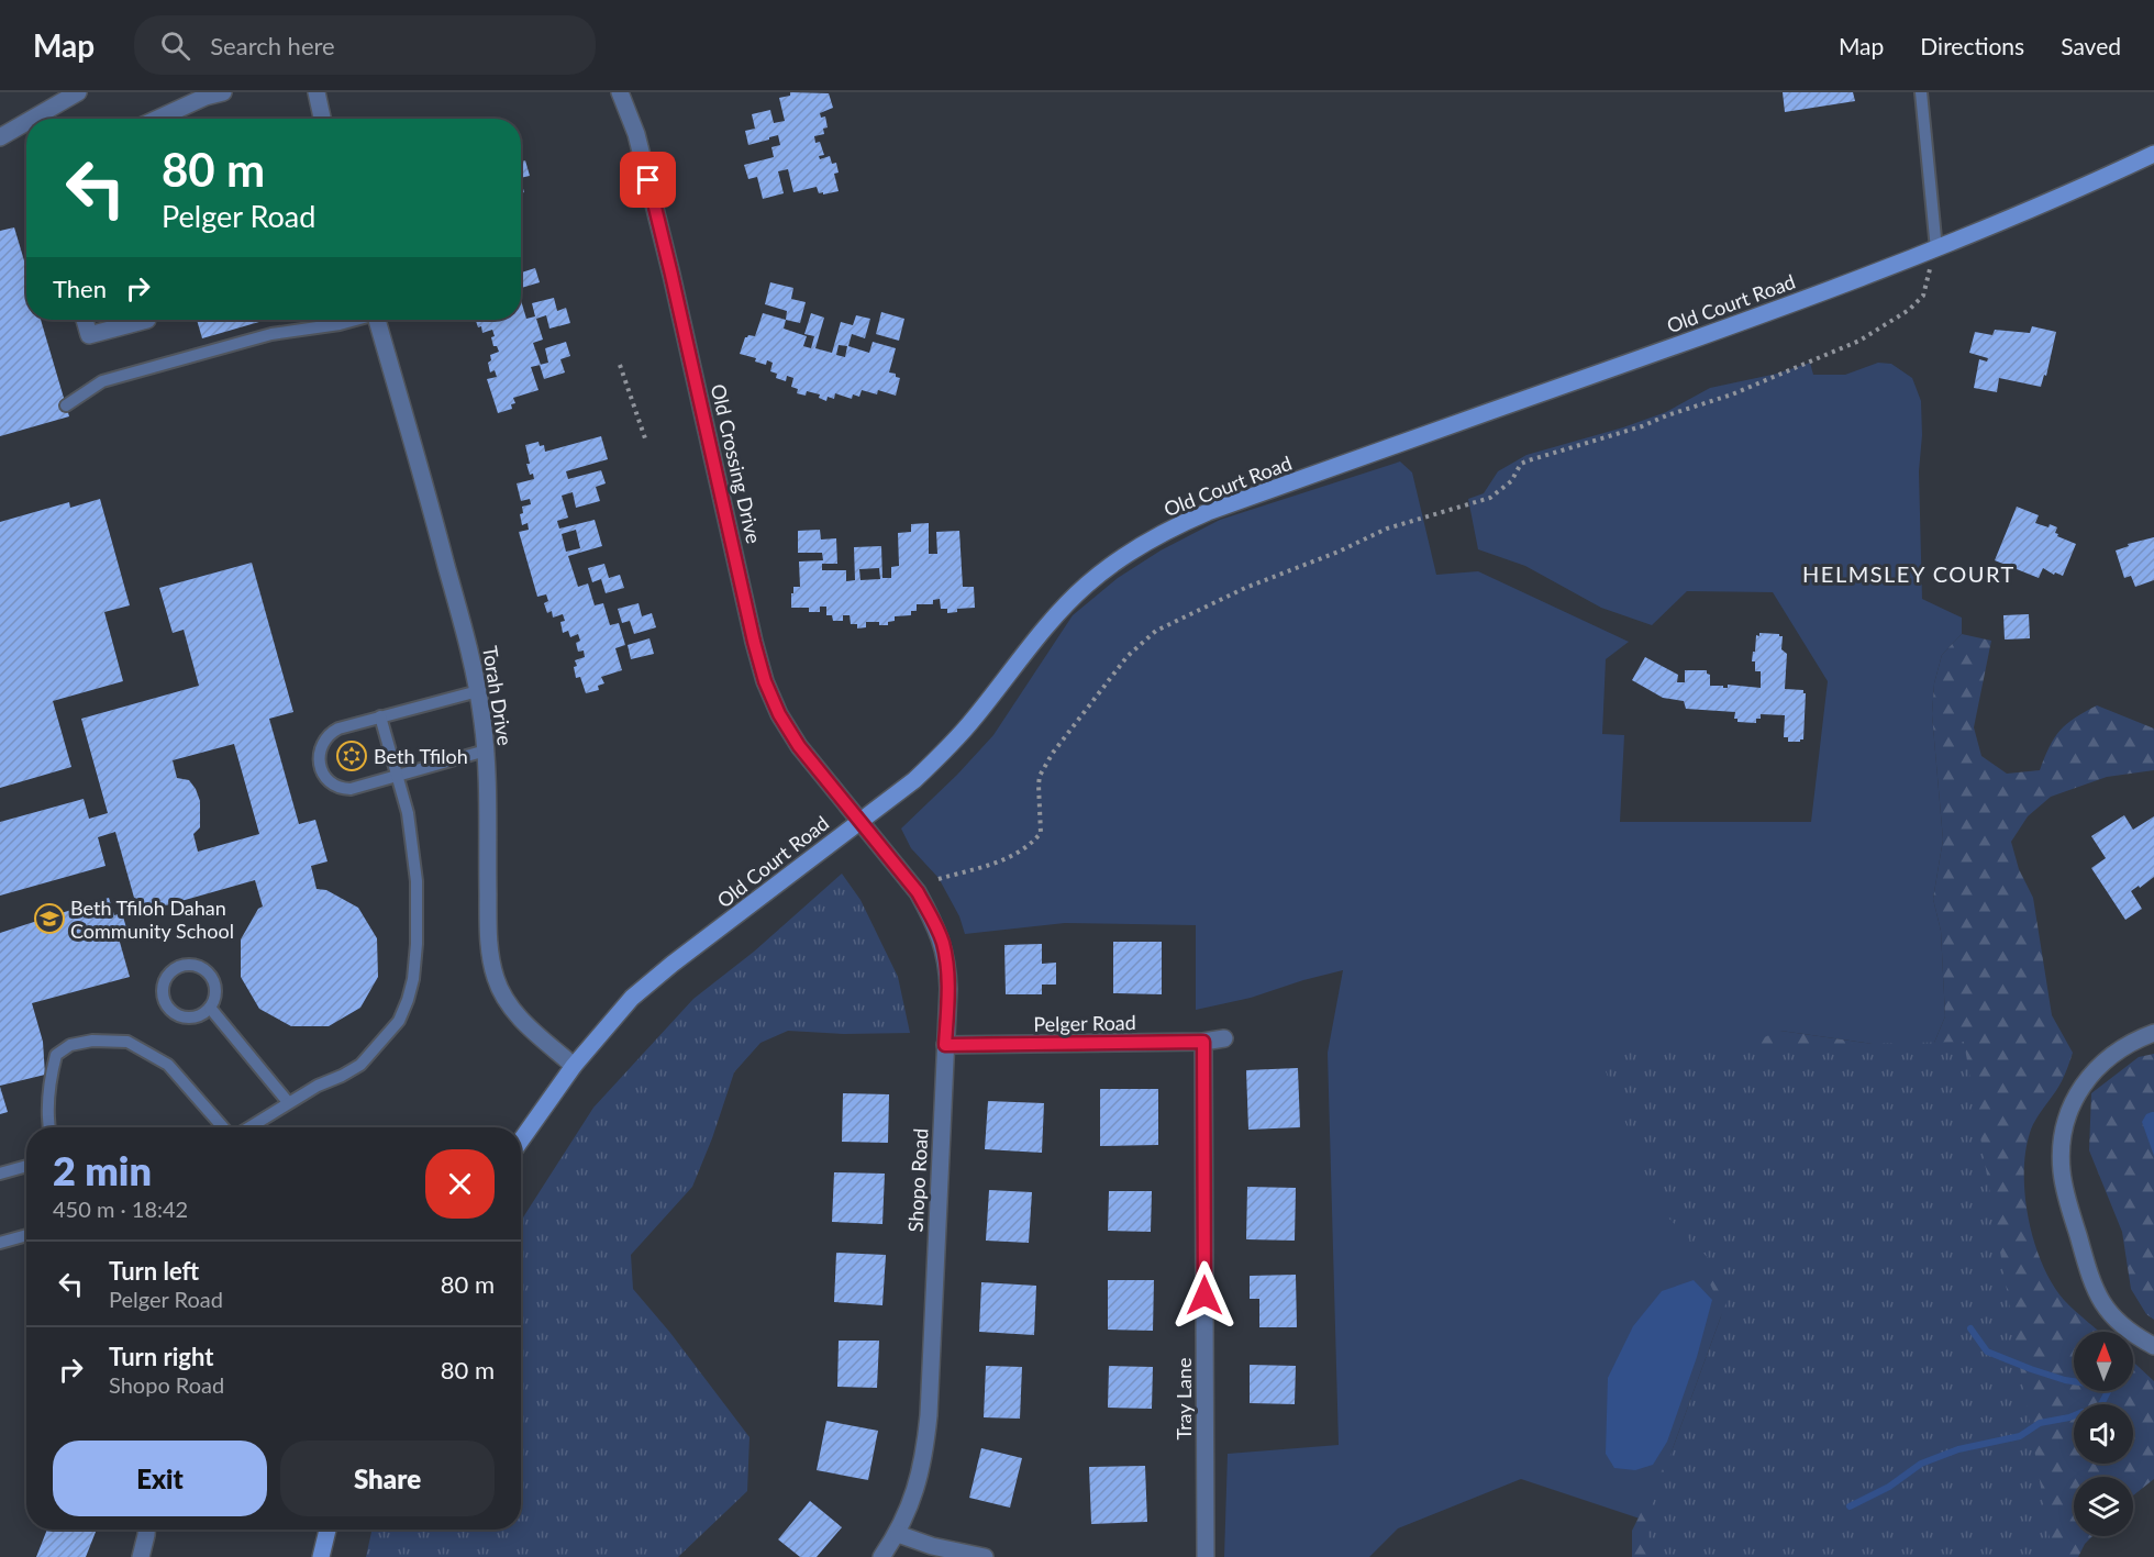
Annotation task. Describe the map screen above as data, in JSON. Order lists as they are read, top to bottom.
{
  "streets": {
    "main road": ["Old Court Road"],
    "street": [
      "Old Crossing Drive",
      "Torah Drive",
      "Pelger Road",
      "Shopo Road",
      "Tray Lane"
    ]
  },
  "crossings": [
    ["Old Court Road", "Old Crossing Drive"],
    ["Old Court Road", "Torah Drive"],
    ["Old Court Road", "Shopo Road"],
    ["Old Crossing Drive", "Shopo Road"],
    ["Pelger Road", "Shopo Road"],
    ["Pelger Road", "Tray Lane"]
  ],
  "districts": ["HELMSLEY COURT"],
  "places": {
    "synagogue": ["Beth Tfiloh"],
    "school or university": ["Beth Tfiloh Dahan Community School"]
  },
  "north": "top",
  "page": {
    "header": "Map",
    "search": "Search here",
    "nav": ["Map", "Directions", "Saved"],
    "turn": ["80 m", "Pelger Road"],
    "then": "Then",
    "heading": ["2 min", "450 m · 18:42"],
    "list": [
      {
        "name": "Turn left",
        "note": "Pelger Road",
        "value": "80 m"
      },
      {
        "name": "Turn right",
        "note": "Shopo Road",
        "value": "80 m"
      }
    ],
    "buttons": ["Exit", "Share"]
  }
}
